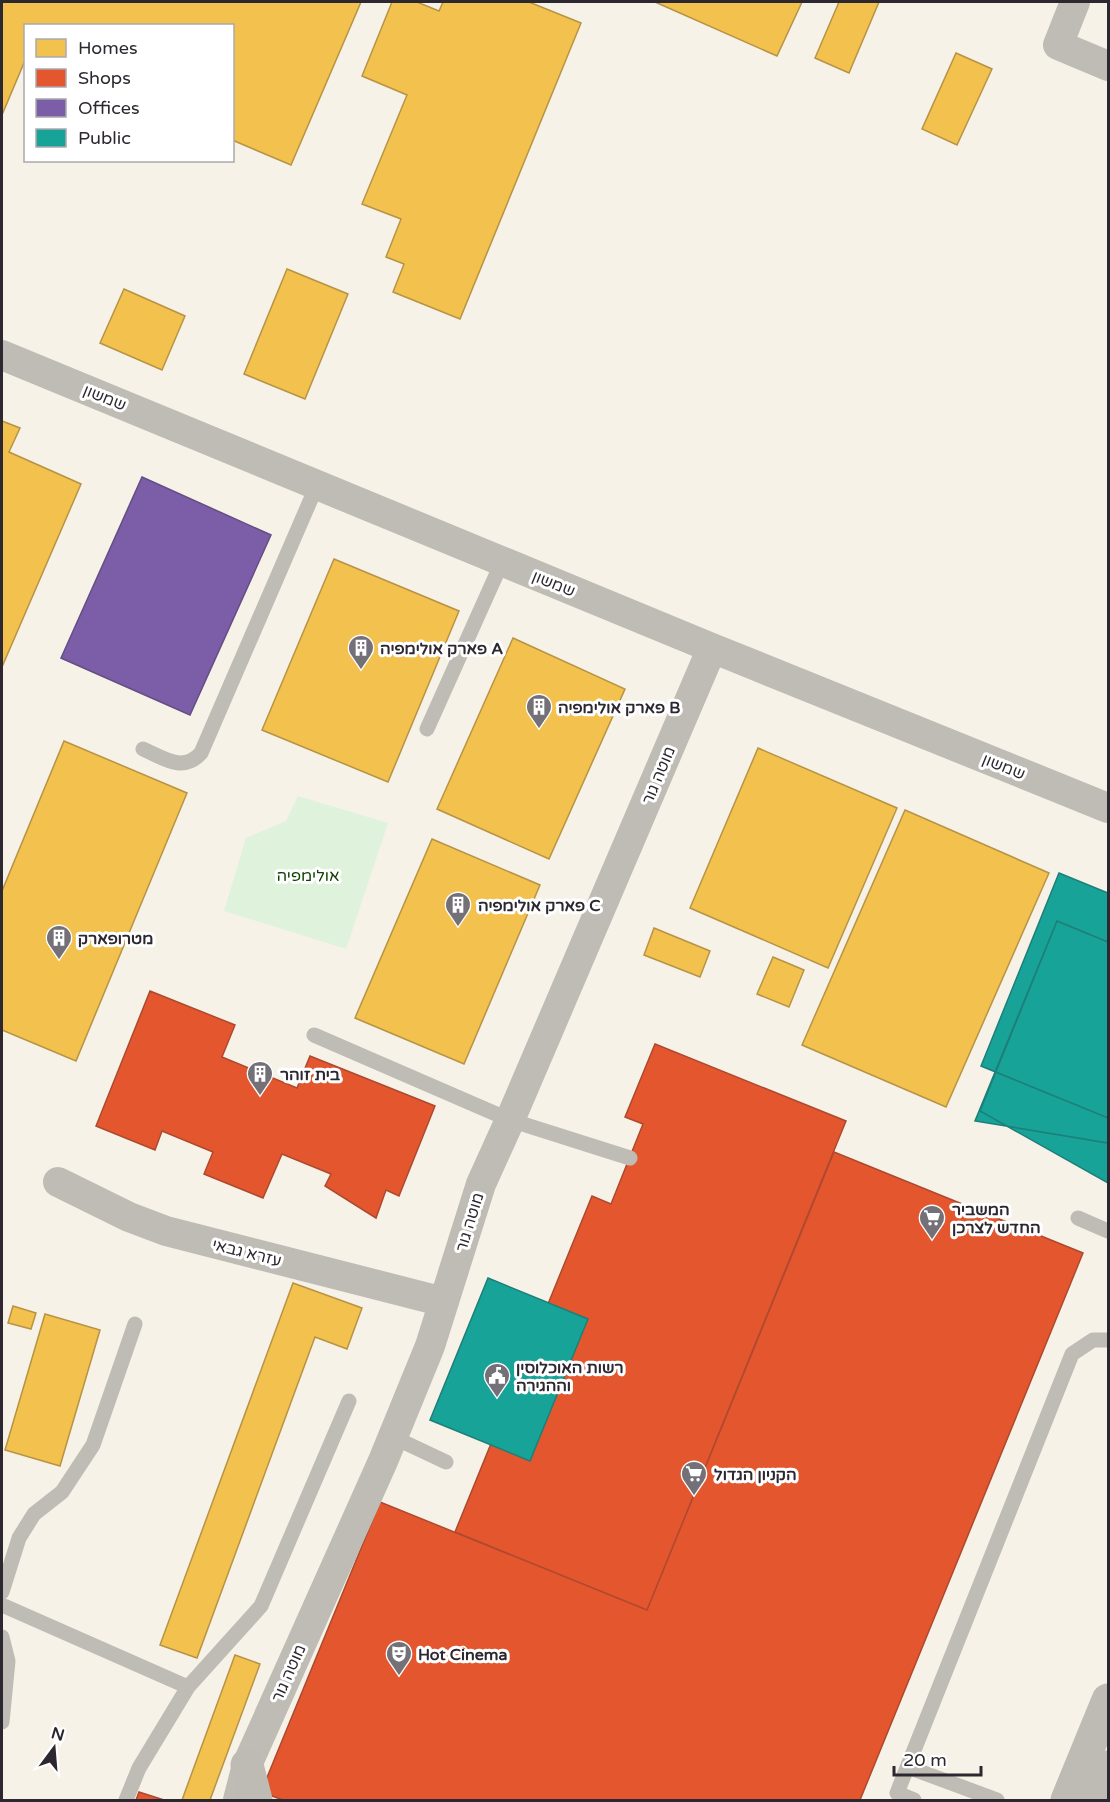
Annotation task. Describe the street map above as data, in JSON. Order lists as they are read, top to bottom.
{
  "streets": {
    "street": ["שמשון", "מוטה גור", "עזרא גבאי"]
  },
  "crossings": [
    ["שמשון", "מוטה גור"],
    ["מוטה גור", "עזרא גבאי"]
  ],
  "parks": ["אולימפיה"],
  "places": {
    "building": [
      "פארק אולימפיה A",
      "פארק אולימפיה B",
      "פארק אולימפיה C",
      "מטרופארק",
      "בית זוהר"
    ],
    "supermarket": ["המשביר החדש לצרכן", "הקניון הגדול"],
    "public building": ["רשות האוכלוסין וההגירה"],
    "theatre": ["Hot Cinema"]
  },
  "legend": [
    "Homes",
    "Shops",
    "Offices",
    "Public"
  ],
  "scale_bar": "20 m",
  "north": "top"
}
